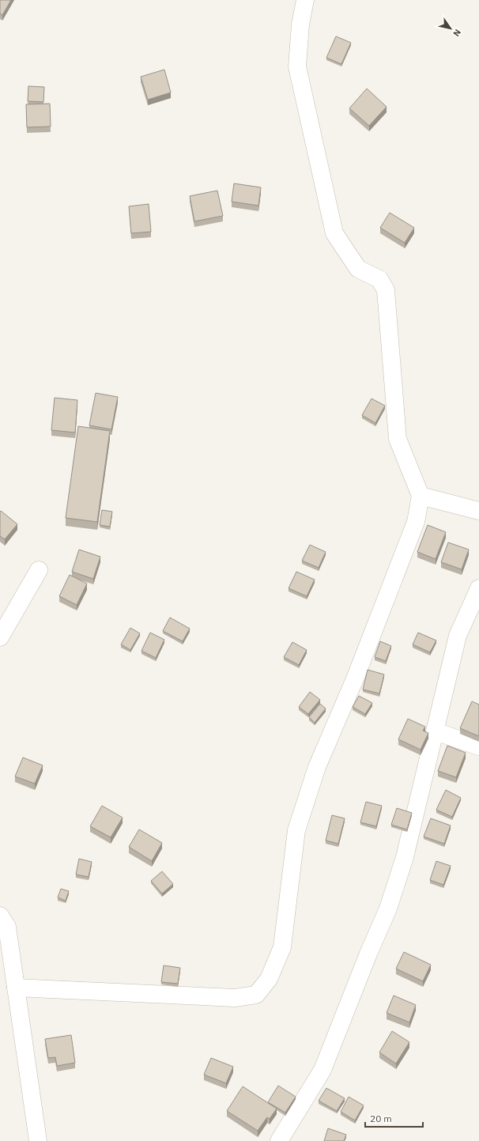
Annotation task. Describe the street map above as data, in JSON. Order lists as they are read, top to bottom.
{
  "scale_bar": "20 m",
  "north": "bottom right"
}
